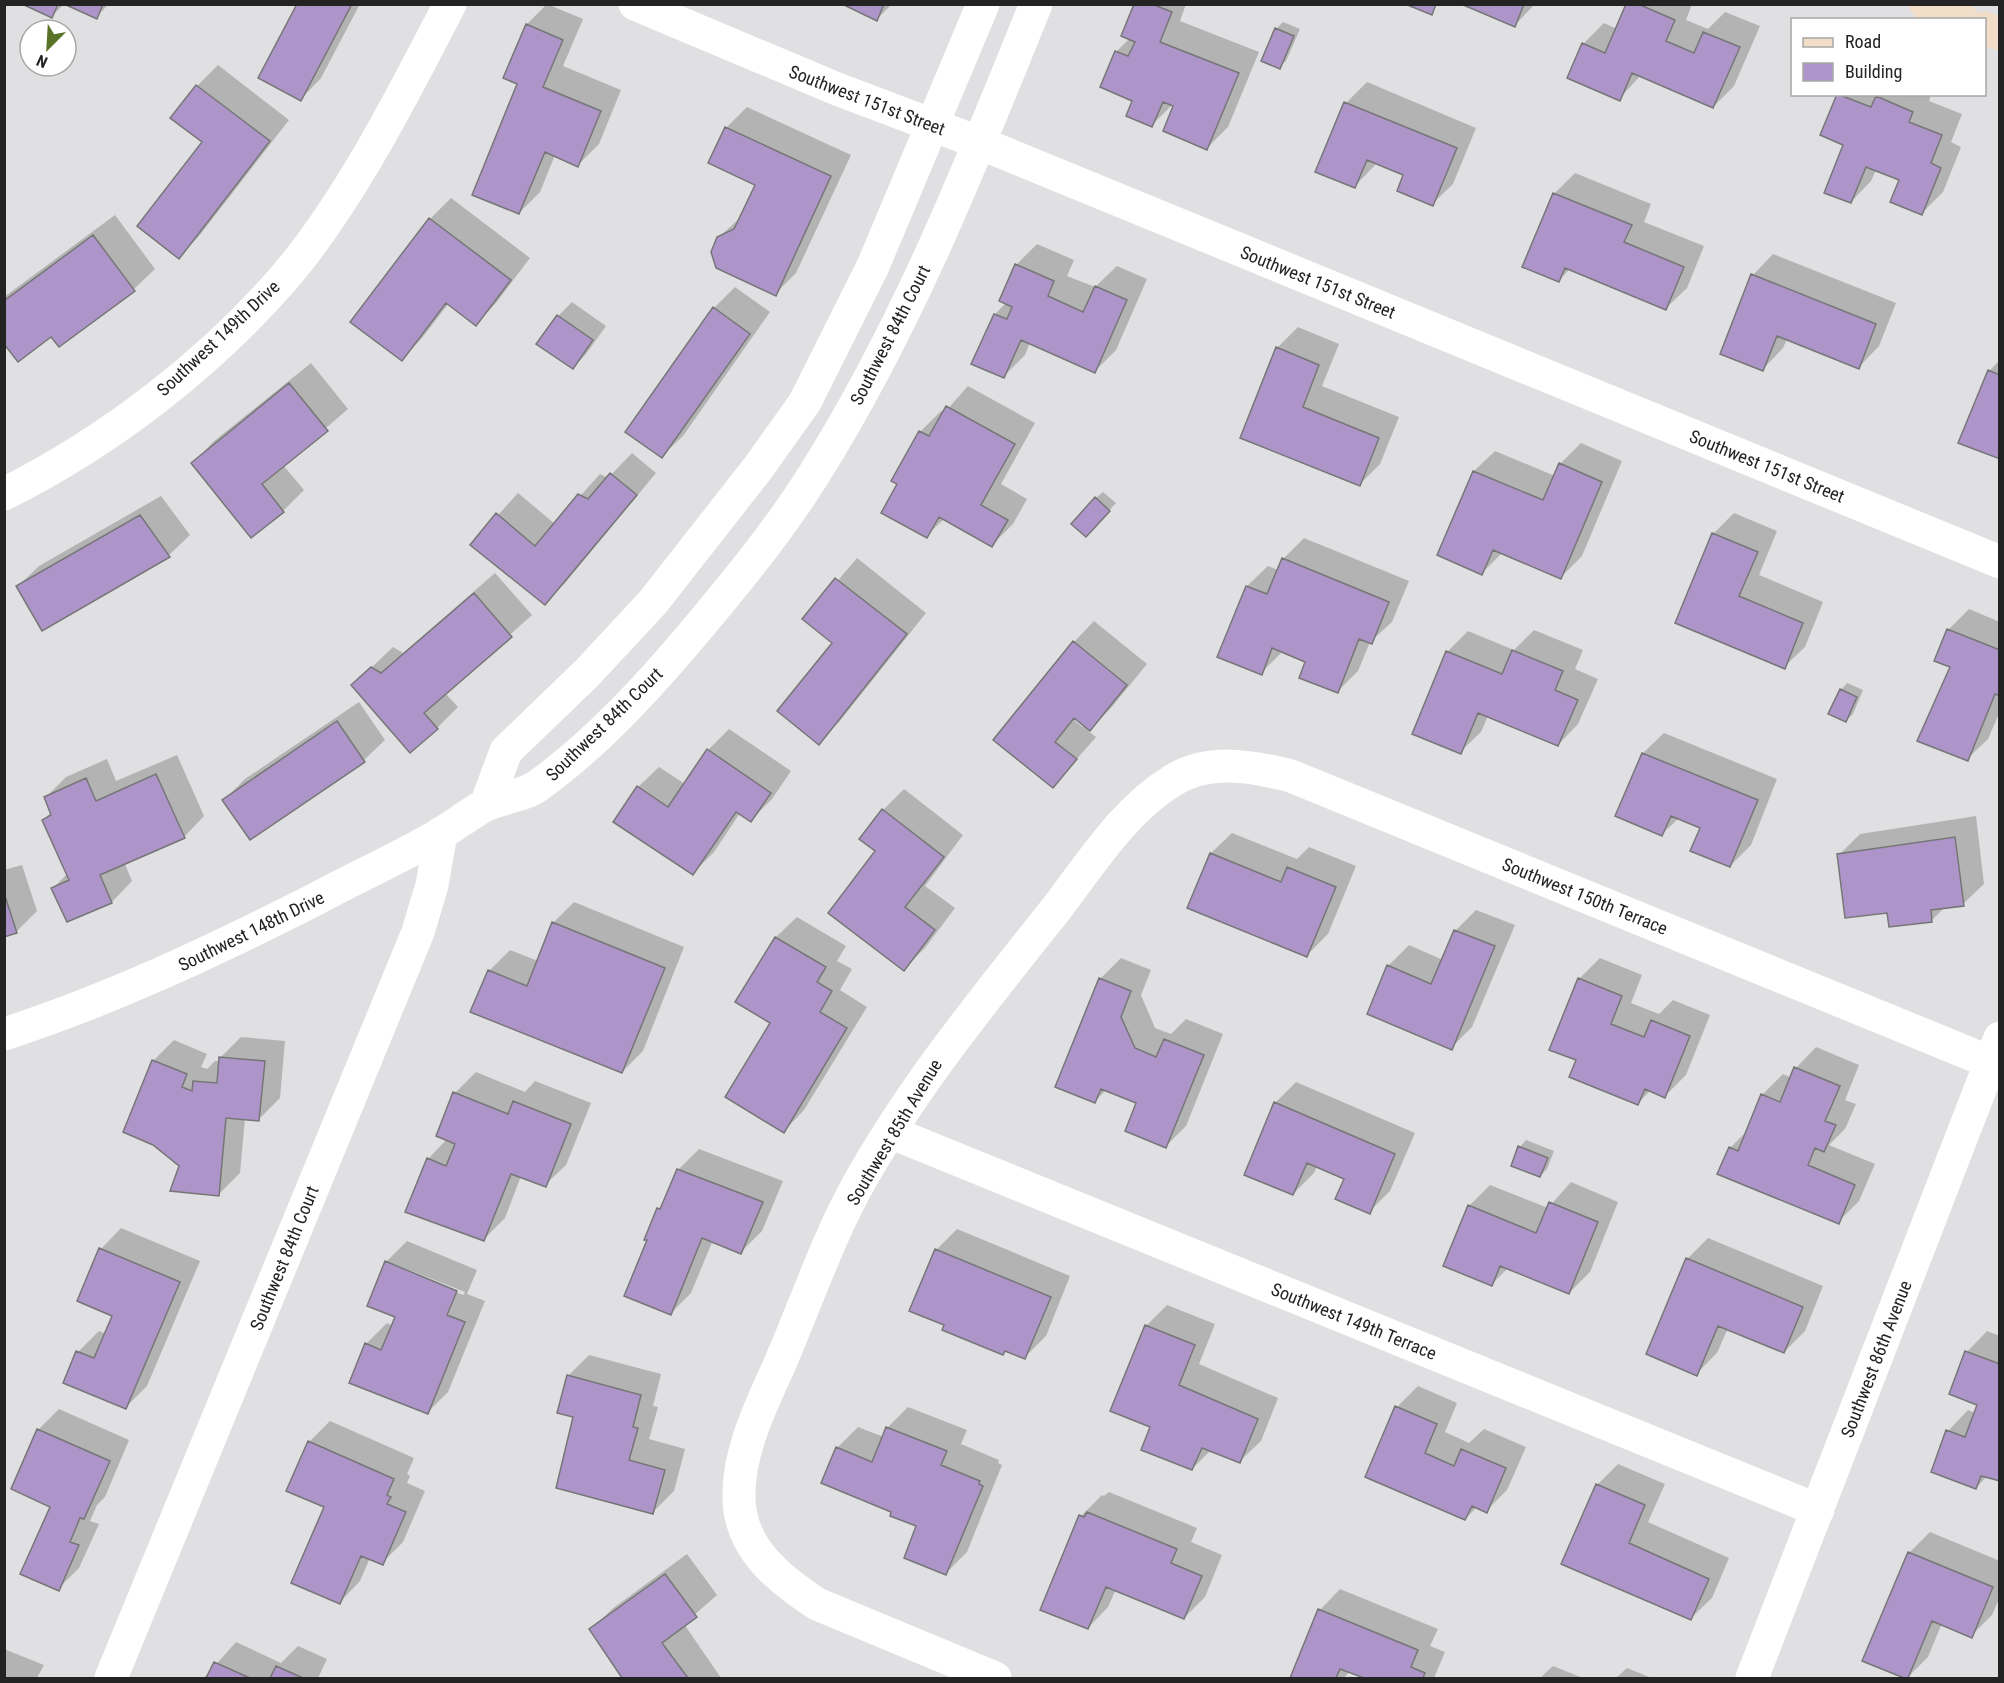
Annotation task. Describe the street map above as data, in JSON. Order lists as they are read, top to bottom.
{
  "streets": {
    "street": [
      "Southwest 151st Street",
      "Southwest 84th Court",
      "Southwest 149th Drive",
      "Southwest 150th Terrace",
      "Southwest 148th Drive",
      "Southwest 85th Avenue",
      "Southwest 149th Terrace",
      "Southwest 86th Avenue"
    ]
  },
  "crossings": [
    ["Southwest 151st Street", "Southwest 84th Court"],
    ["Southwest 84th Court", "Southwest 148th Drive"],
    ["Southwest 150th Terrace", "Southwest 85th Avenue"],
    ["Southwest 150th Terrace", "Southwest 86th Avenue"],
    ["Southwest 85th Avenue", "Southwest 149th Terrace"],
    ["Southwest 149th Terrace", "Southwest 86th Avenue"]
  ],
  "legend": ["Road", "Building"],
  "north": "bottom left"
}
